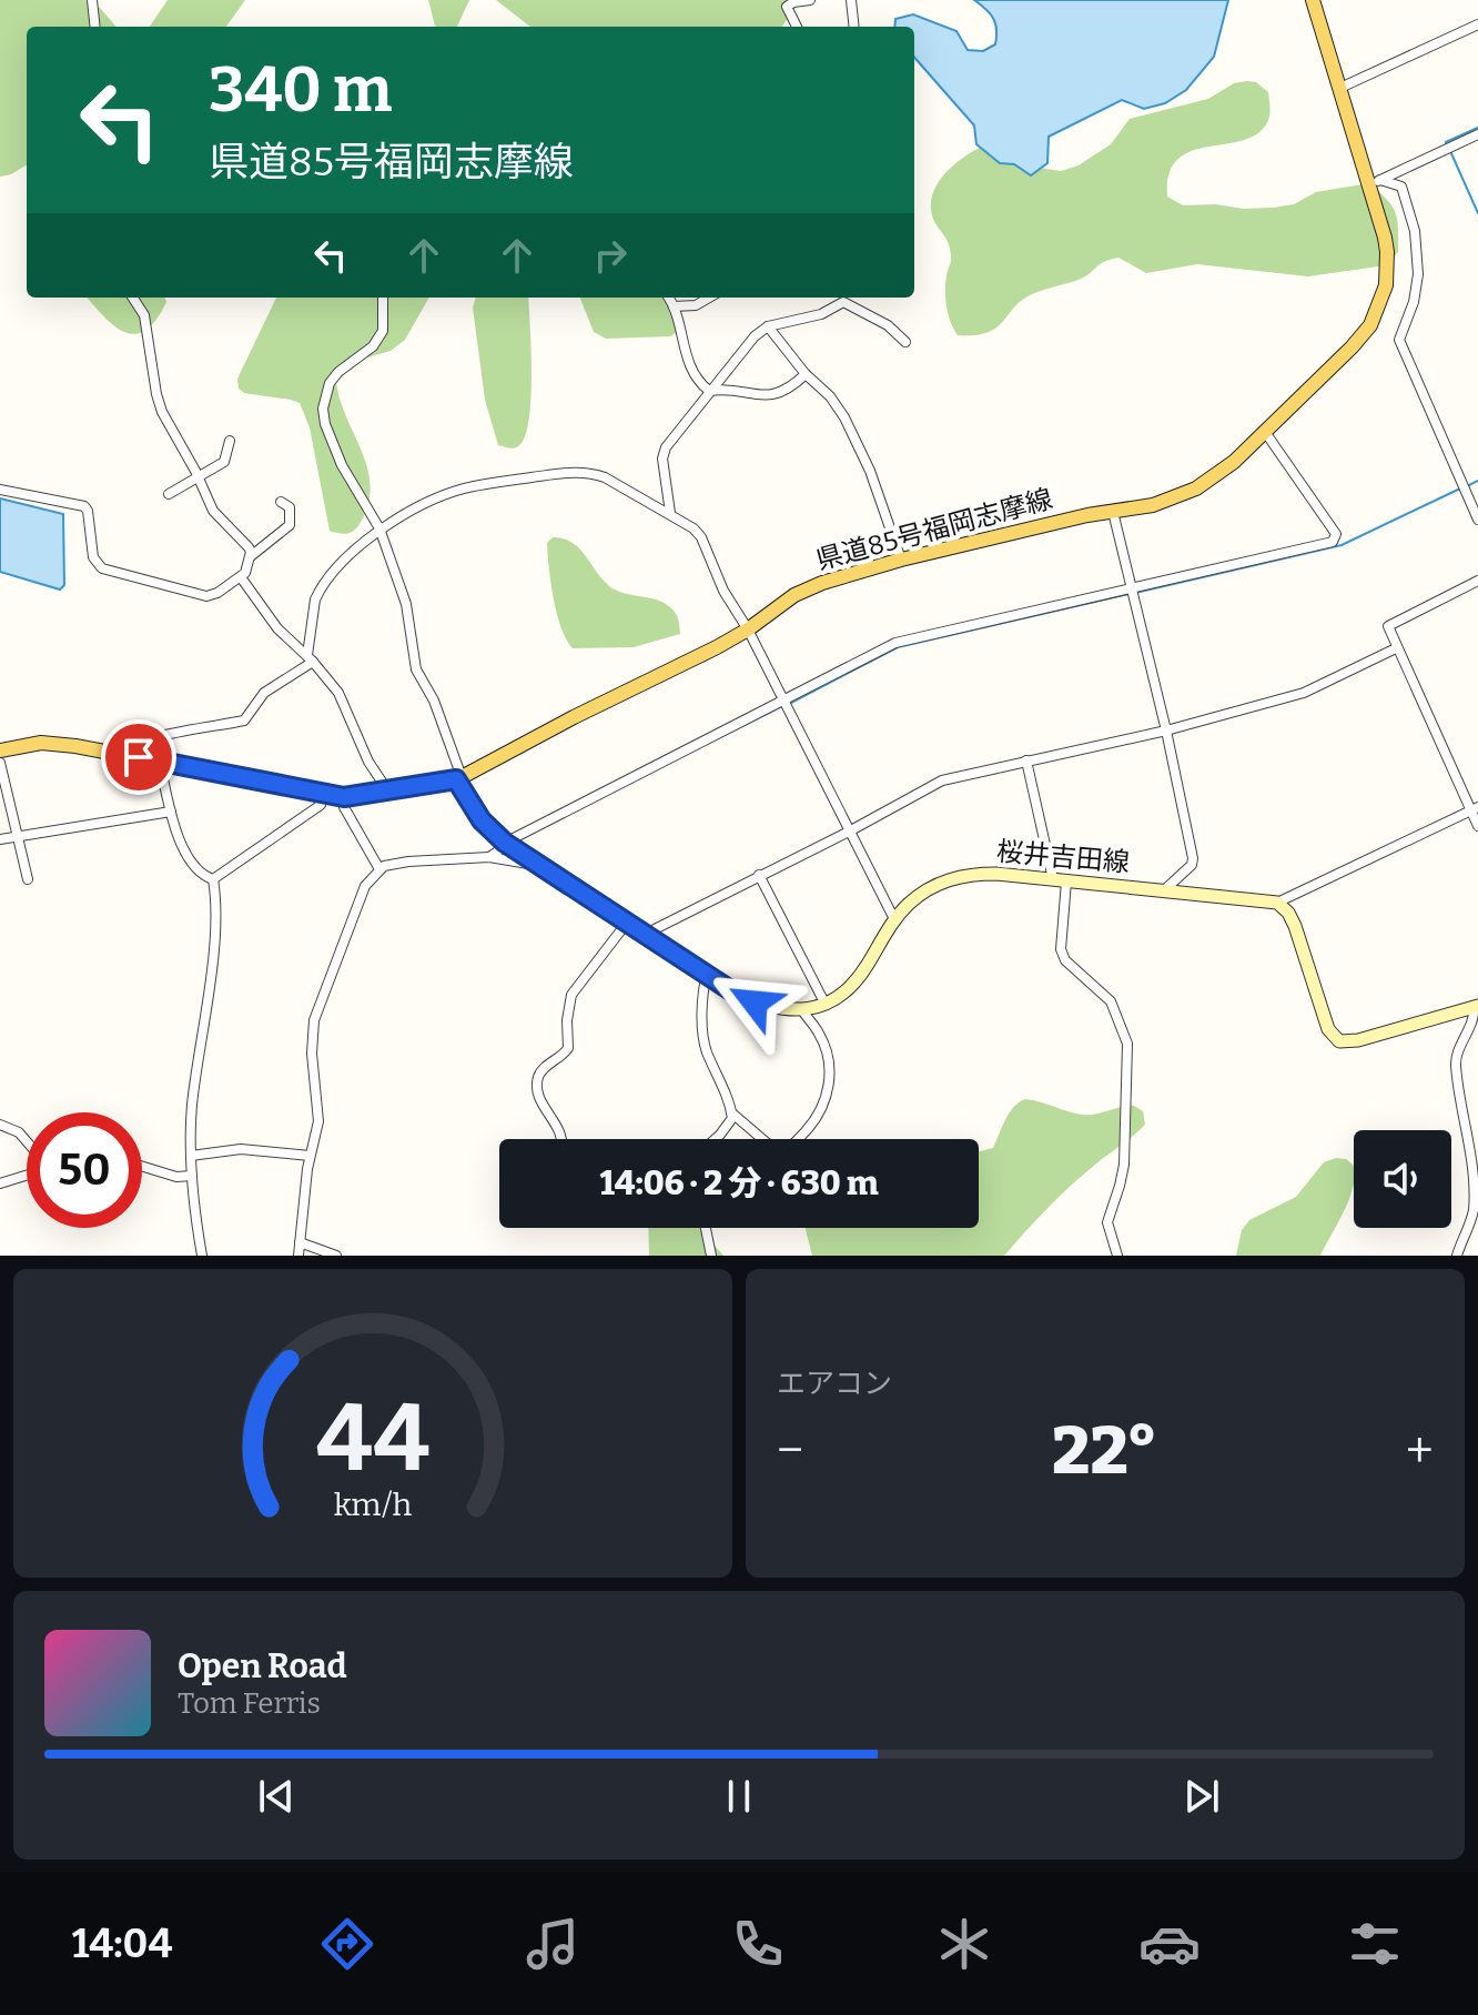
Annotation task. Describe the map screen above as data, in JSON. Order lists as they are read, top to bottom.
{
  "streets": {
    "main road": ["県道85号福岡志摩線", "桜井吉田線"]
  },
  "crossings": [
    ["県道85号福岡志摩線", "桜井吉田線"]
  ],
  "page": {
    "turn": ["340 m", "県道85号福岡志摩線"],
    "limit": "50",
    "trip": "14:06 · 2 分 · 630 m",
    "tile": "エアコン",
    "heat": ["−", "22°", "+"],
    "song": ["Open Road", "Tom Ferris"],
    "tabs": "14:04",
    "gauge": ["44", "km/h"]
  }
}
